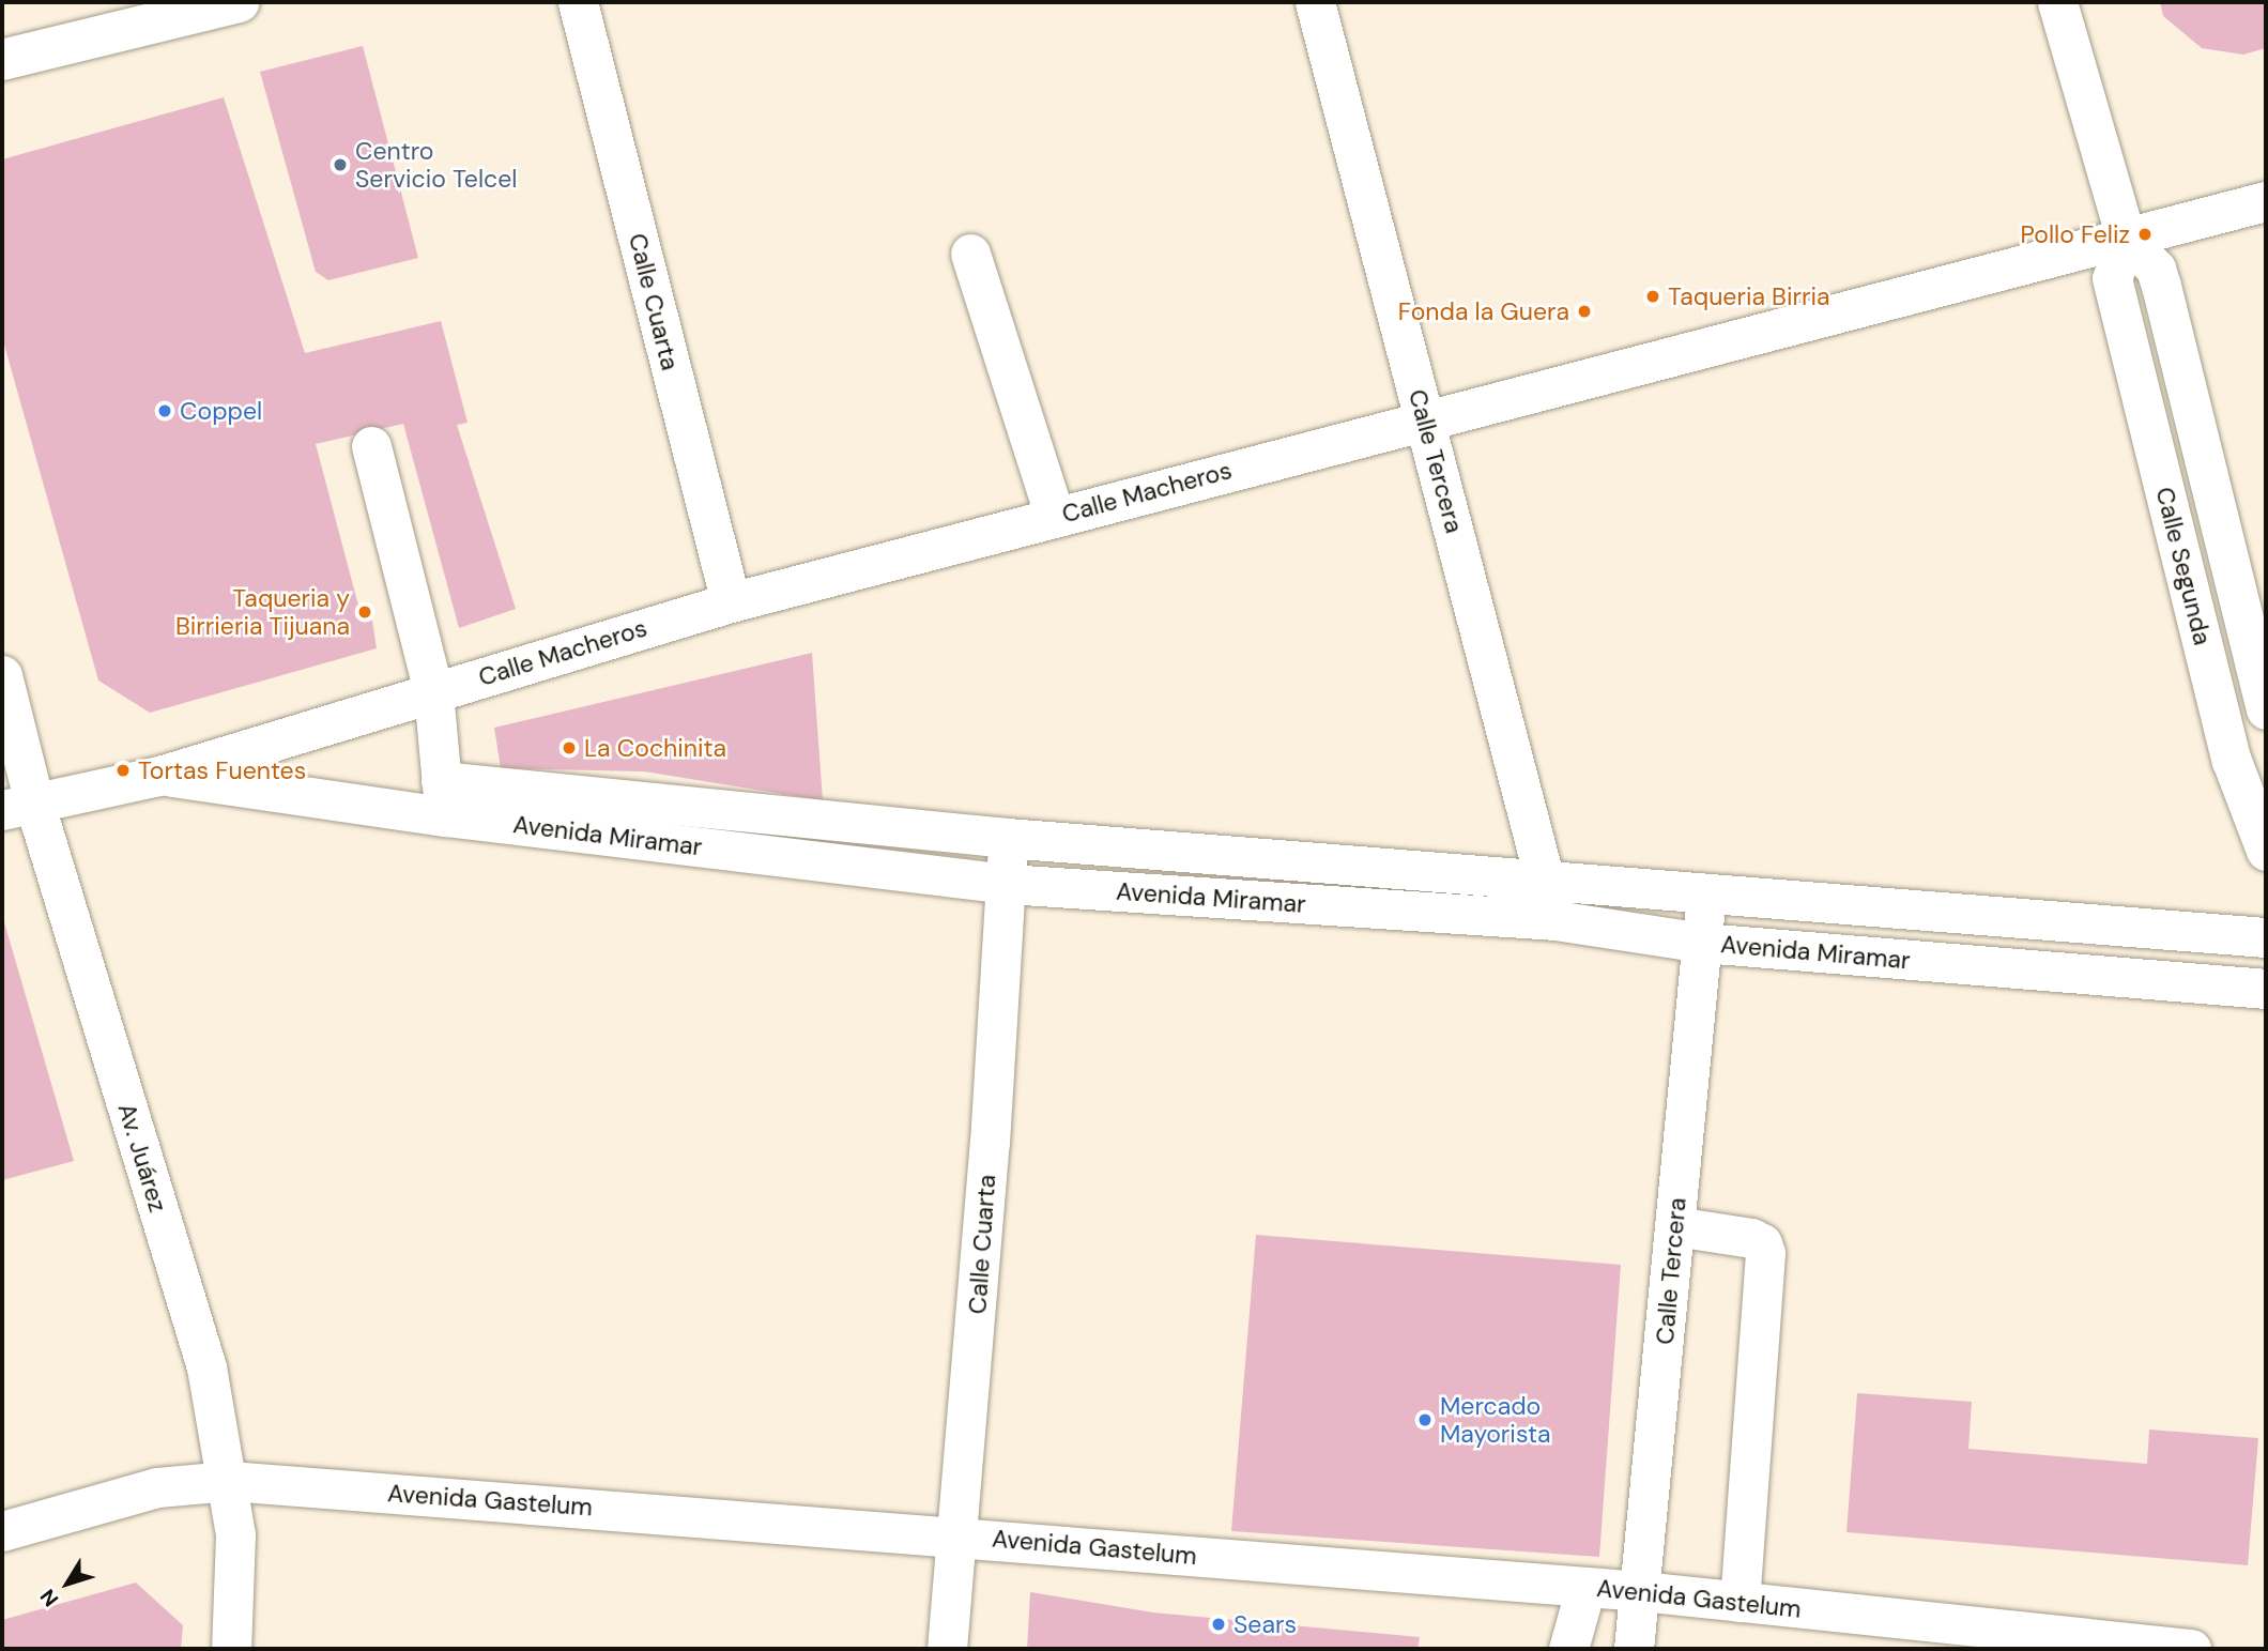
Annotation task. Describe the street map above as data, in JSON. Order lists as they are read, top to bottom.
{
  "streets": {
    "street": [
      "Calle Cuarta",
      "Calle Tercera",
      "Calle Macheros",
      "Calle Segunda",
      "Avenida Miramar",
      "Av. Juárez",
      "Avenida Gastelum"
    ]
  },
  "crossings": [
    ["Calle Cuarta", "Calle Macheros"],
    ["Calle Cuarta", "Avenida Miramar"],
    ["Calle Cuarta", "Avenida Gastelum"],
    ["Calle Tercera", "Calle Macheros"],
    ["Calle Tercera", "Avenida Miramar"],
    ["Calle Tercera", "Avenida Gastelum"],
    ["Calle Macheros", "Calle Segunda"],
    ["Calle Macheros", "Avenida Miramar"],
    ["Calle Macheros", "Av. Juárez"],
    ["Av. Juárez", "Avenida Gastelum"]
  ],
  "places": [
    "Centro Servicio Telcel",
    "Pollo Feliz",
    "Taqueria Birria",
    "Fonda la Guera",
    "Coppel",
    "Taqueria y Birrieria Tijuana",
    "La Cochinita",
    "Tortas Fuentes",
    "Mercado Mayorista",
    "Sears"
  ],
  "north": "bottom left"
}
